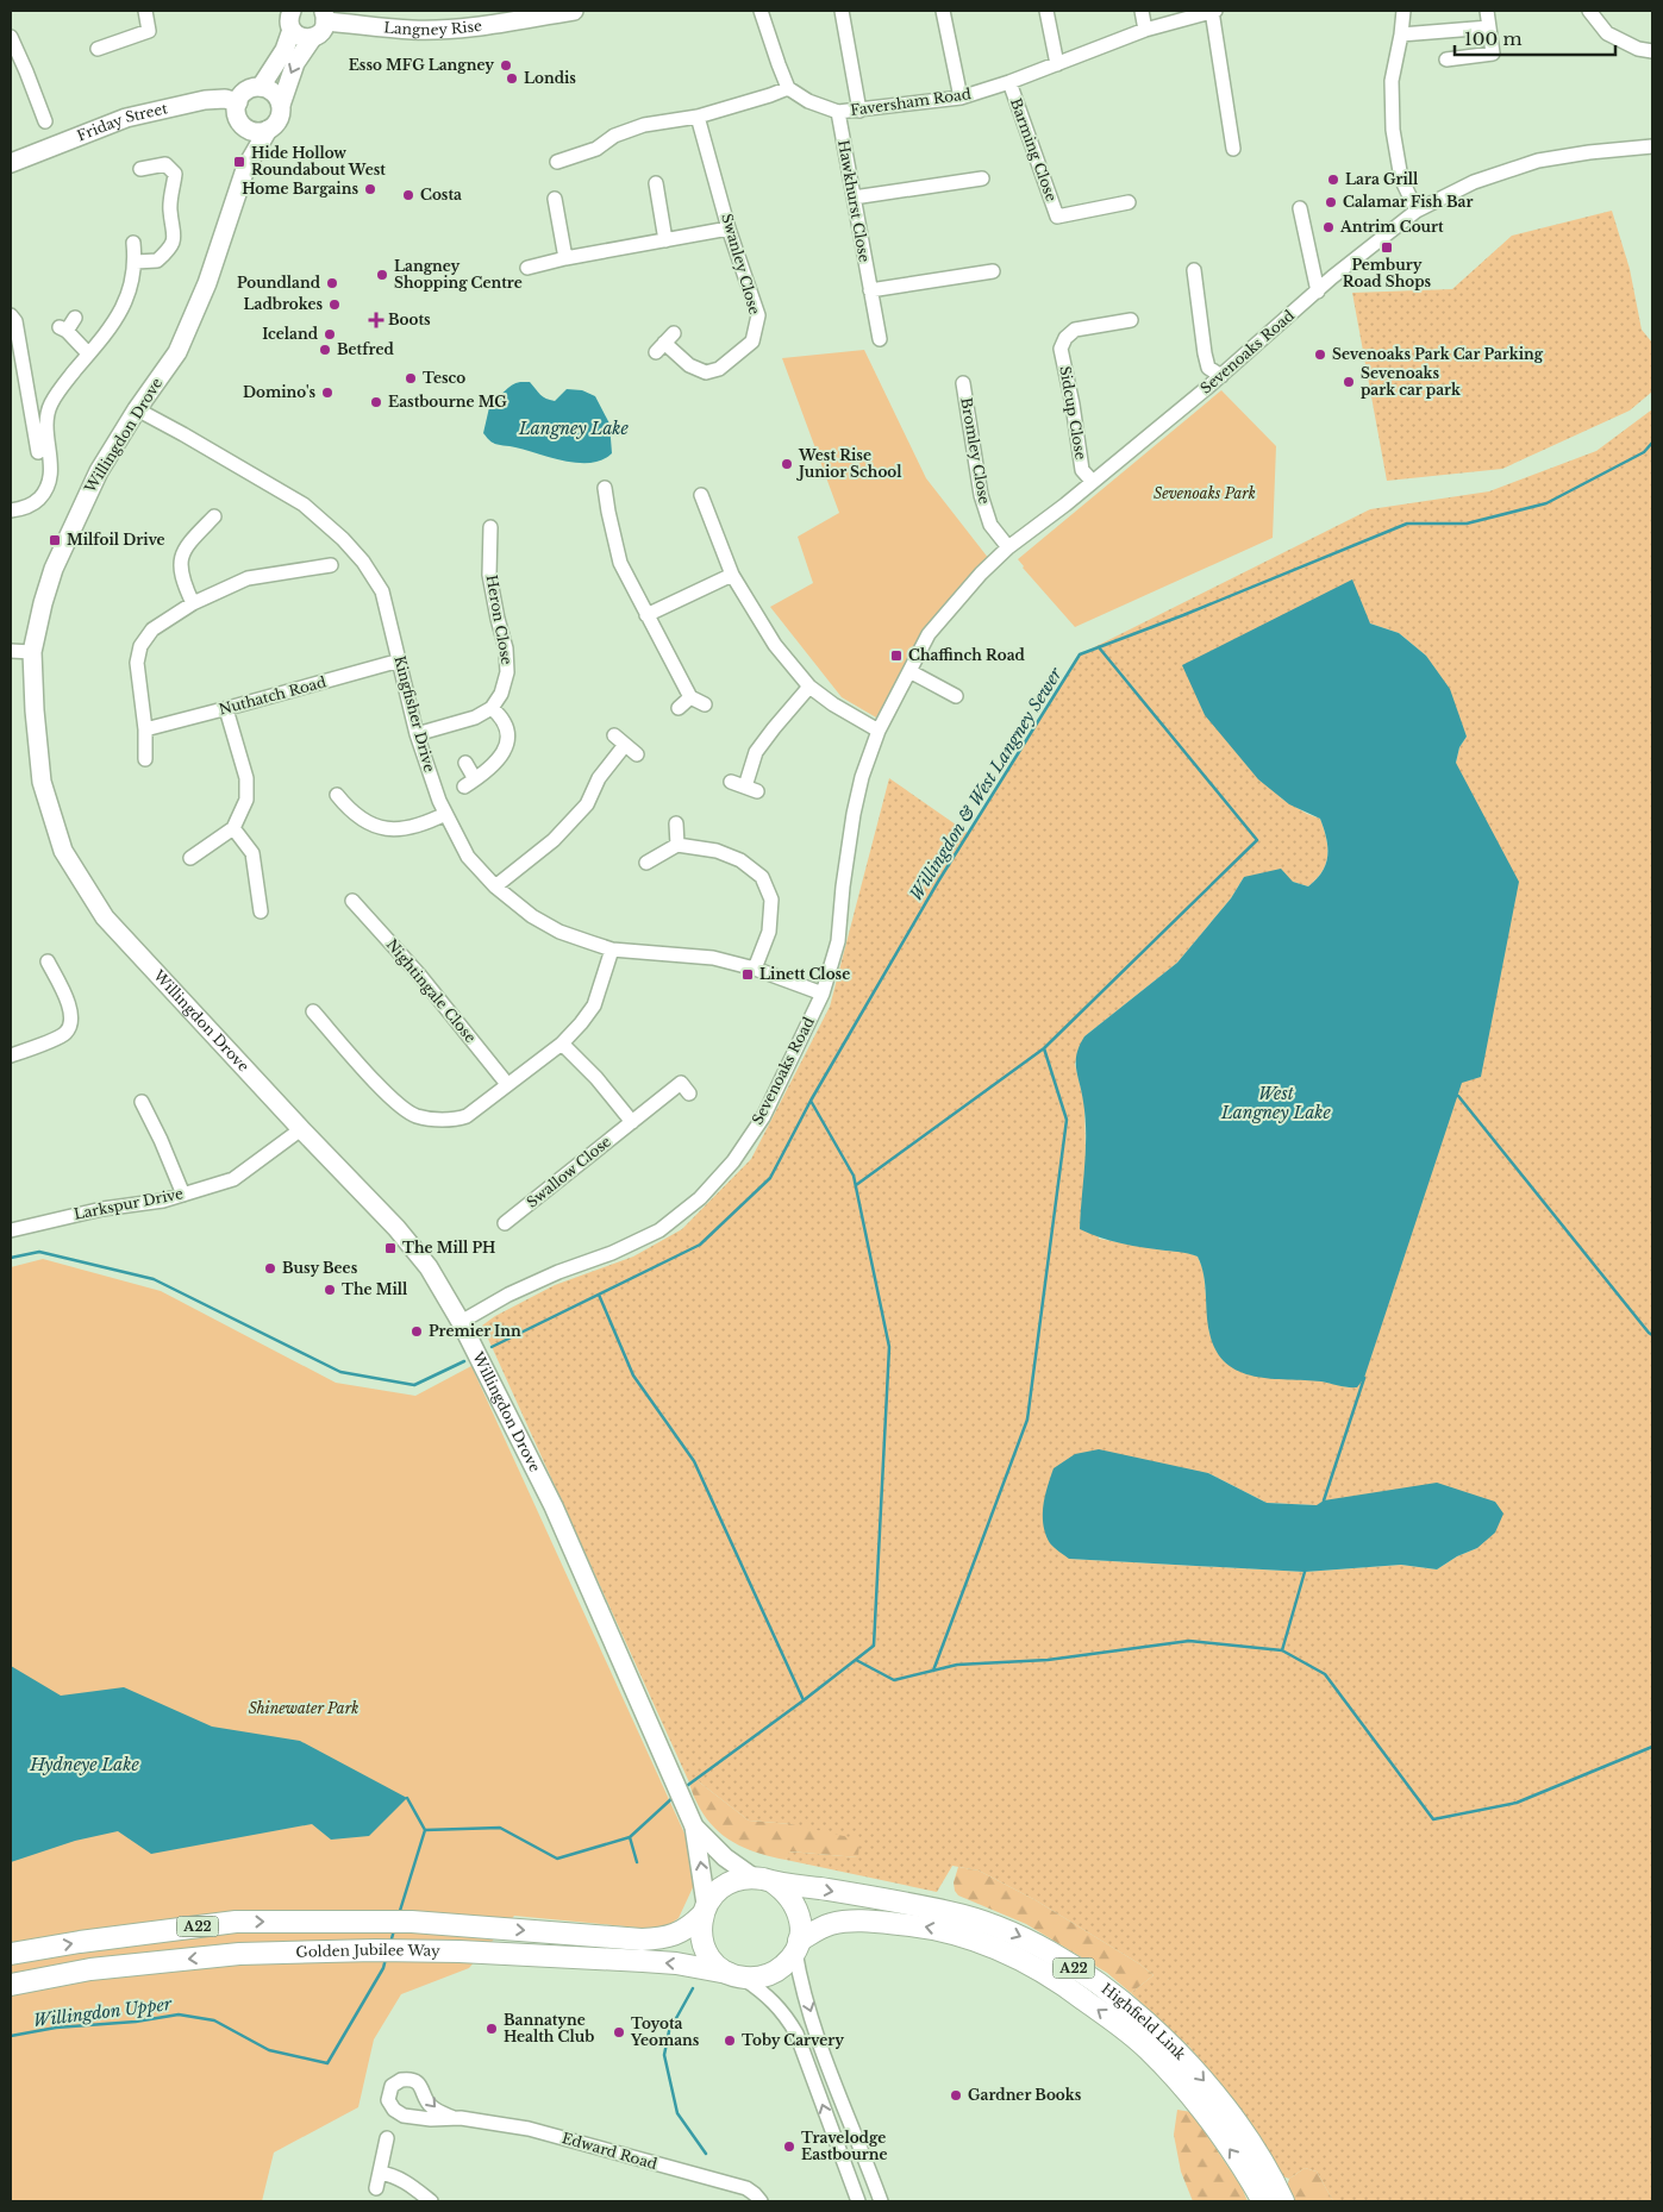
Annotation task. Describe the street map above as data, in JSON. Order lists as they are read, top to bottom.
{
  "streets": {
    "highway": ["A22", "Golden Jubilee Way", "Highfield Link"],
    "main road": ["Langney Rise", "Friday Street", "Willingdon Drove"],
    "street": [
      "Faversham Road",
      "Barming Close",
      "Hawkhurst Close",
      "Swanley Close",
      "Sevenoaks Road",
      "Sidcup Close",
      "Bromley Close",
      "Heron Close",
      "Nuthatch Road",
      "Kingfisher Drive",
      "Nightingale Close",
      "Swallow Close",
      "Larkspur Drive",
      "Edward Road"
    ]
  },
  "crossings": [
    ["Faversham Road", "Barming Close"],
    ["Faversham Road", "Hawkhurst Close"],
    ["Friday Street", "Willingdon Drove"],
    ["Sevenoaks Road", "Sidcup Close"],
    ["Sevenoaks Road", "Willingdon Drove"],
    ["Sevenoaks Road", "Bromley Close"],
    ["Sevenoaks Road", "Kingfisher Drive"],
    ["Willingdon Drove", "Kingfisher Drive"],
    ["Willingdon Drove", "Larkspur Drive"],
    ["Willingdon Drove", "Golden Jubilee Way"],
    ["Willingdon Drove", "Highfield Link"],
    ["Nuthatch Road", "Kingfisher Drive"],
    ["Golden Jubilee Way", "Highfield Link"]
  ],
  "water": [
    "Langney Lake",
    "Willingdon & West Langney Sewer",
    "West Langney Lake",
    "Hydneye Lake",
    "Willingdon Upper"
  ],
  "parks": ["Sevenoaks Park", "Shinewater Park"],
  "places": {
    "other": [
      "Esso MFG Langney",
      "Londis",
      "Lara Grill",
      "Home Bargains",
      "Costa",
      "Calamar Fish Bar",
      "Antrim Court",
      "Langney Shopping Centre",
      "Poundland",
      "Ladbrokes",
      "Iceland",
      "Betfred",
      "Sevenoaks Park Car Parking",
      "Tesco",
      "Sevenoaks park car park",
      "Domino's",
      "Eastbourne MG",
      "West Rise Junior School",
      "Busy Bees",
      "The Mill",
      "Premier Inn",
      "Bannatyne Health Club",
      "Toyota Yeomans",
      "Toby Carvery",
      "Gardner Books",
      "Travelodge Eastbourne"
    ],
    "transit": [
      "Hide Hollow Roundabout West",
      "Pembury Road Shops",
      "Milfoil Drive",
      "Chaffinch Road",
      "Linett Close",
      "The Mill PH"
    ],
    "health": ["Boots"]
  },
  "scale_bar": "100 m"
}
